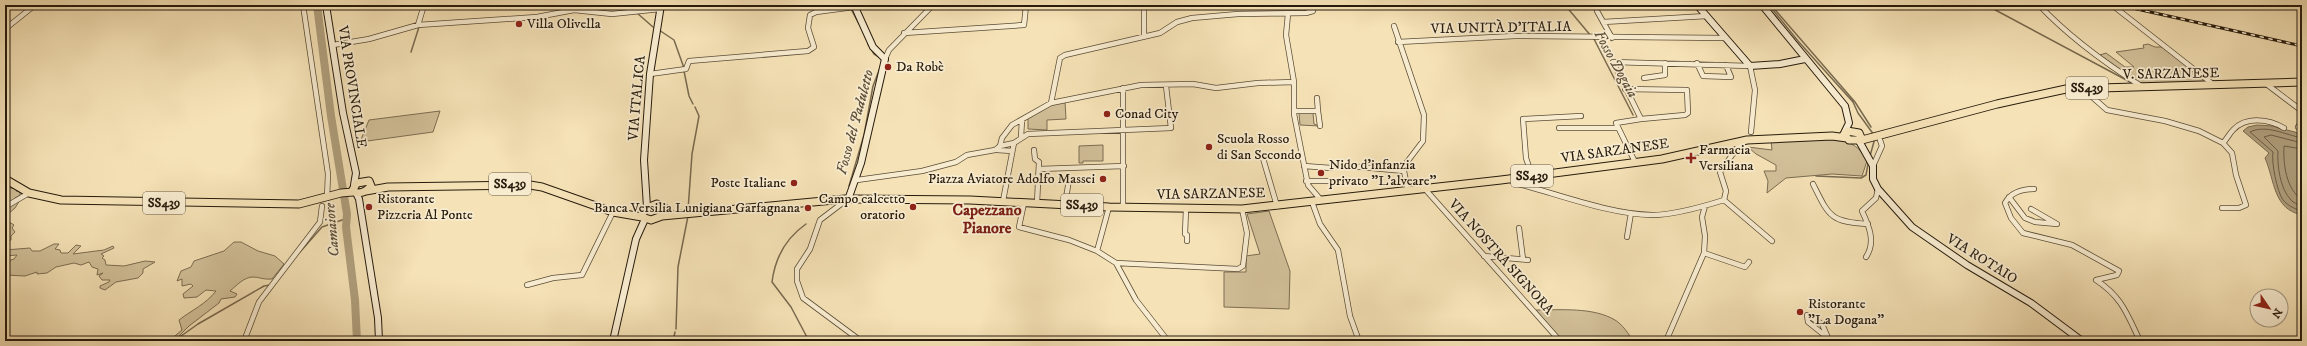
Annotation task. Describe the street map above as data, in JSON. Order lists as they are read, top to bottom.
{
  "streets": {
    "main road": [
      "V. SARZANESE",
      "VIA PROVINCIALE",
      "SS439",
      "VIA ITALICA",
      "VIA SARZANESE",
      "VIA ROTAIO"
    ],
    "street": ["VIA UNITÀ D'ITALIA", "VIA NOSTRA SIGNORA"]
  },
  "crossings": [
    ["V. SARZANESE", "SS439"],
    ["VIA PROVINCIALE", "SS439"],
    ["SS439", "VIA ITALICA"],
    ["SS439", "VIA SARZANESE"],
    ["SS439", "VIA ROTAIO"],
    ["VIA SARZANESE", "VIA NOSTRA SIGNORA"]
  ],
  "districts": ["Capezzano Pianore"],
  "water": ["Fosso Dogaia", "Fosso del Paduletto", "Camaiore"],
  "places": {
    "other": [
      "Villa Olivella",
      "Da Robè",
      "Conad City",
      "Scuola Rosso di San Secondo",
      "Nido d'infanzia privato \"L'alveare\"",
      "Piazza Aviatore Adolfo Massei",
      "Poste Italiane",
      "Ristorante Pizzeria Al Ponte",
      "Campo calcetto oratorio",
      "Banca Versilia Lunigiana Garfagnana",
      "Ristorante \"La Dogana\""
    ],
    "health": ["Farmacia Versiliana"]
  },
  "north": "bottom right"
}
